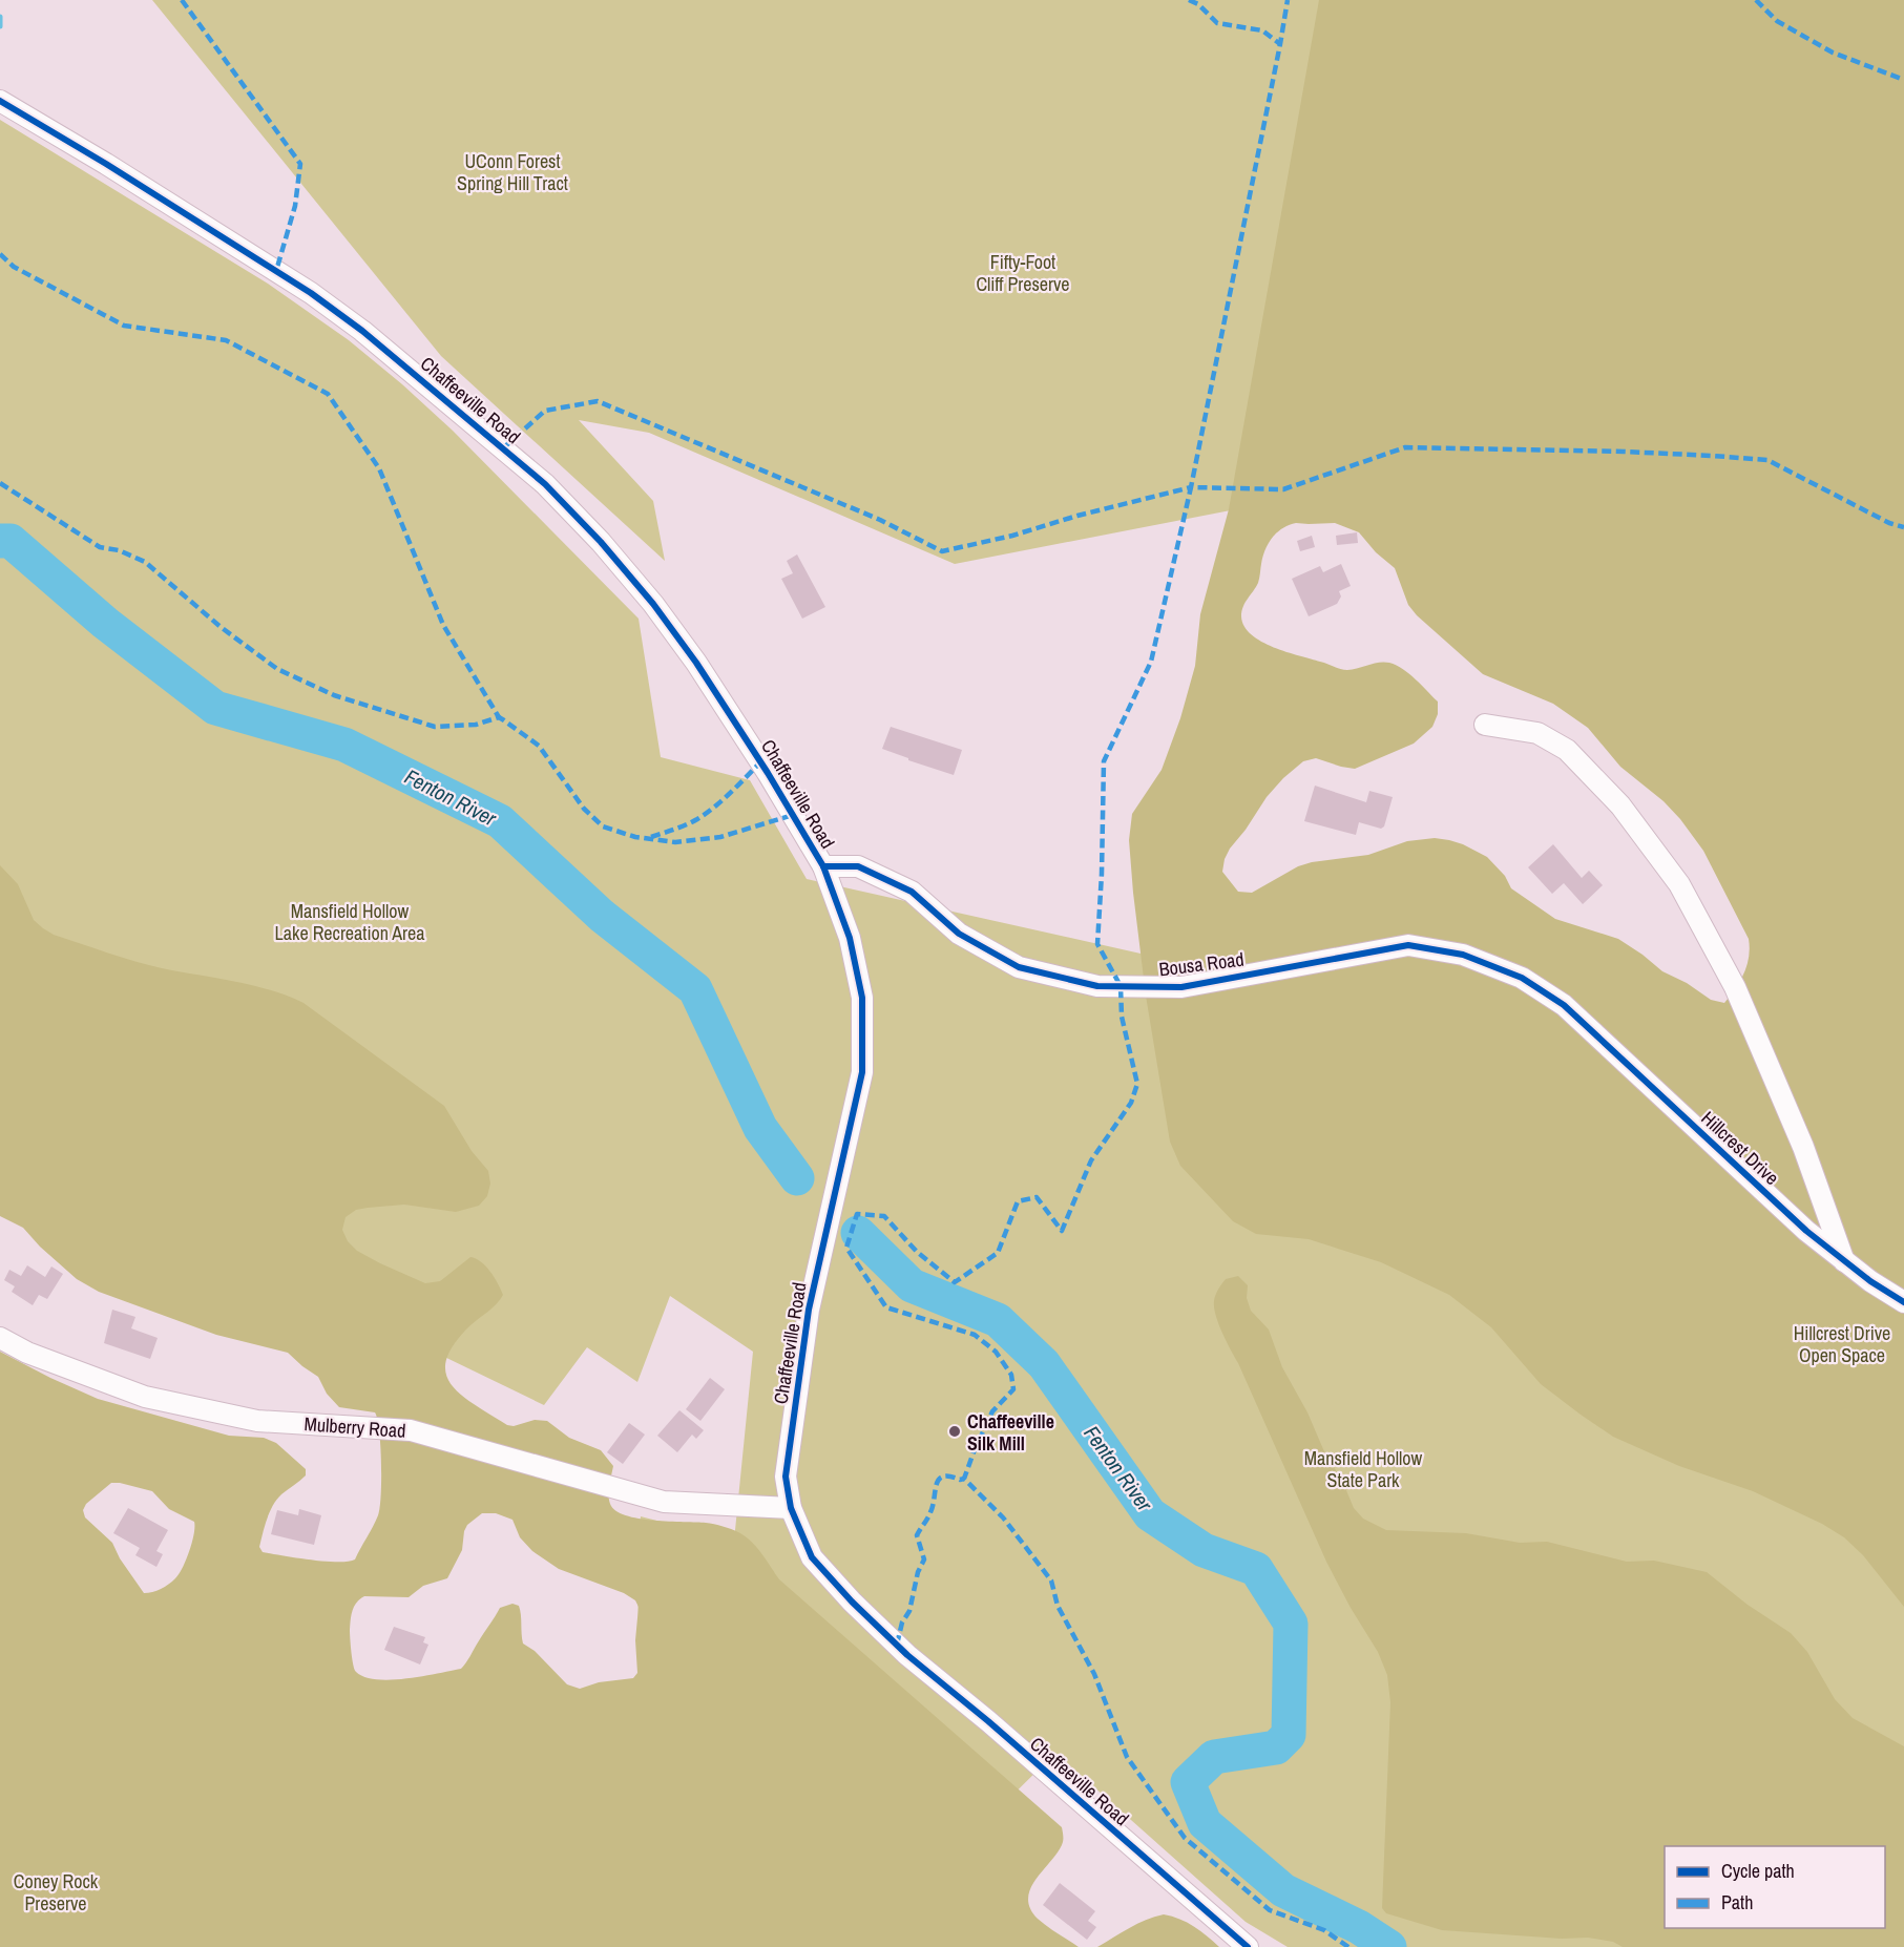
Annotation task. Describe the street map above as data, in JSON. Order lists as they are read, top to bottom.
{
  "streets": {
    "street": [
      "Chaffeeville Road",
      "Bousa Road",
      "Hillcrest Drive",
      "Mulberry Road"
    ]
  },
  "crossings": [
    ["Chaffeeville Road", "Bousa Road"],
    ["Chaffeeville Road", "Mulberry Road"],
    ["Bousa Road", "Hillcrest Drive"]
  ],
  "water": ["Fenton River"],
  "parks": [
    "UConn Forest Spring Hill Tract",
    "Fifty-Foot Cliff Preserve",
    "Mansfield Hollow Lake Recreation Area",
    "Hillcrest Drive Open Space",
    "Mansfield Hollow State Park",
    "Coney Rock Preserve"
  ],
  "places": ["Chaffeeville Silk Mill"],
  "legend": ["Cycle path", "Path"]
}
